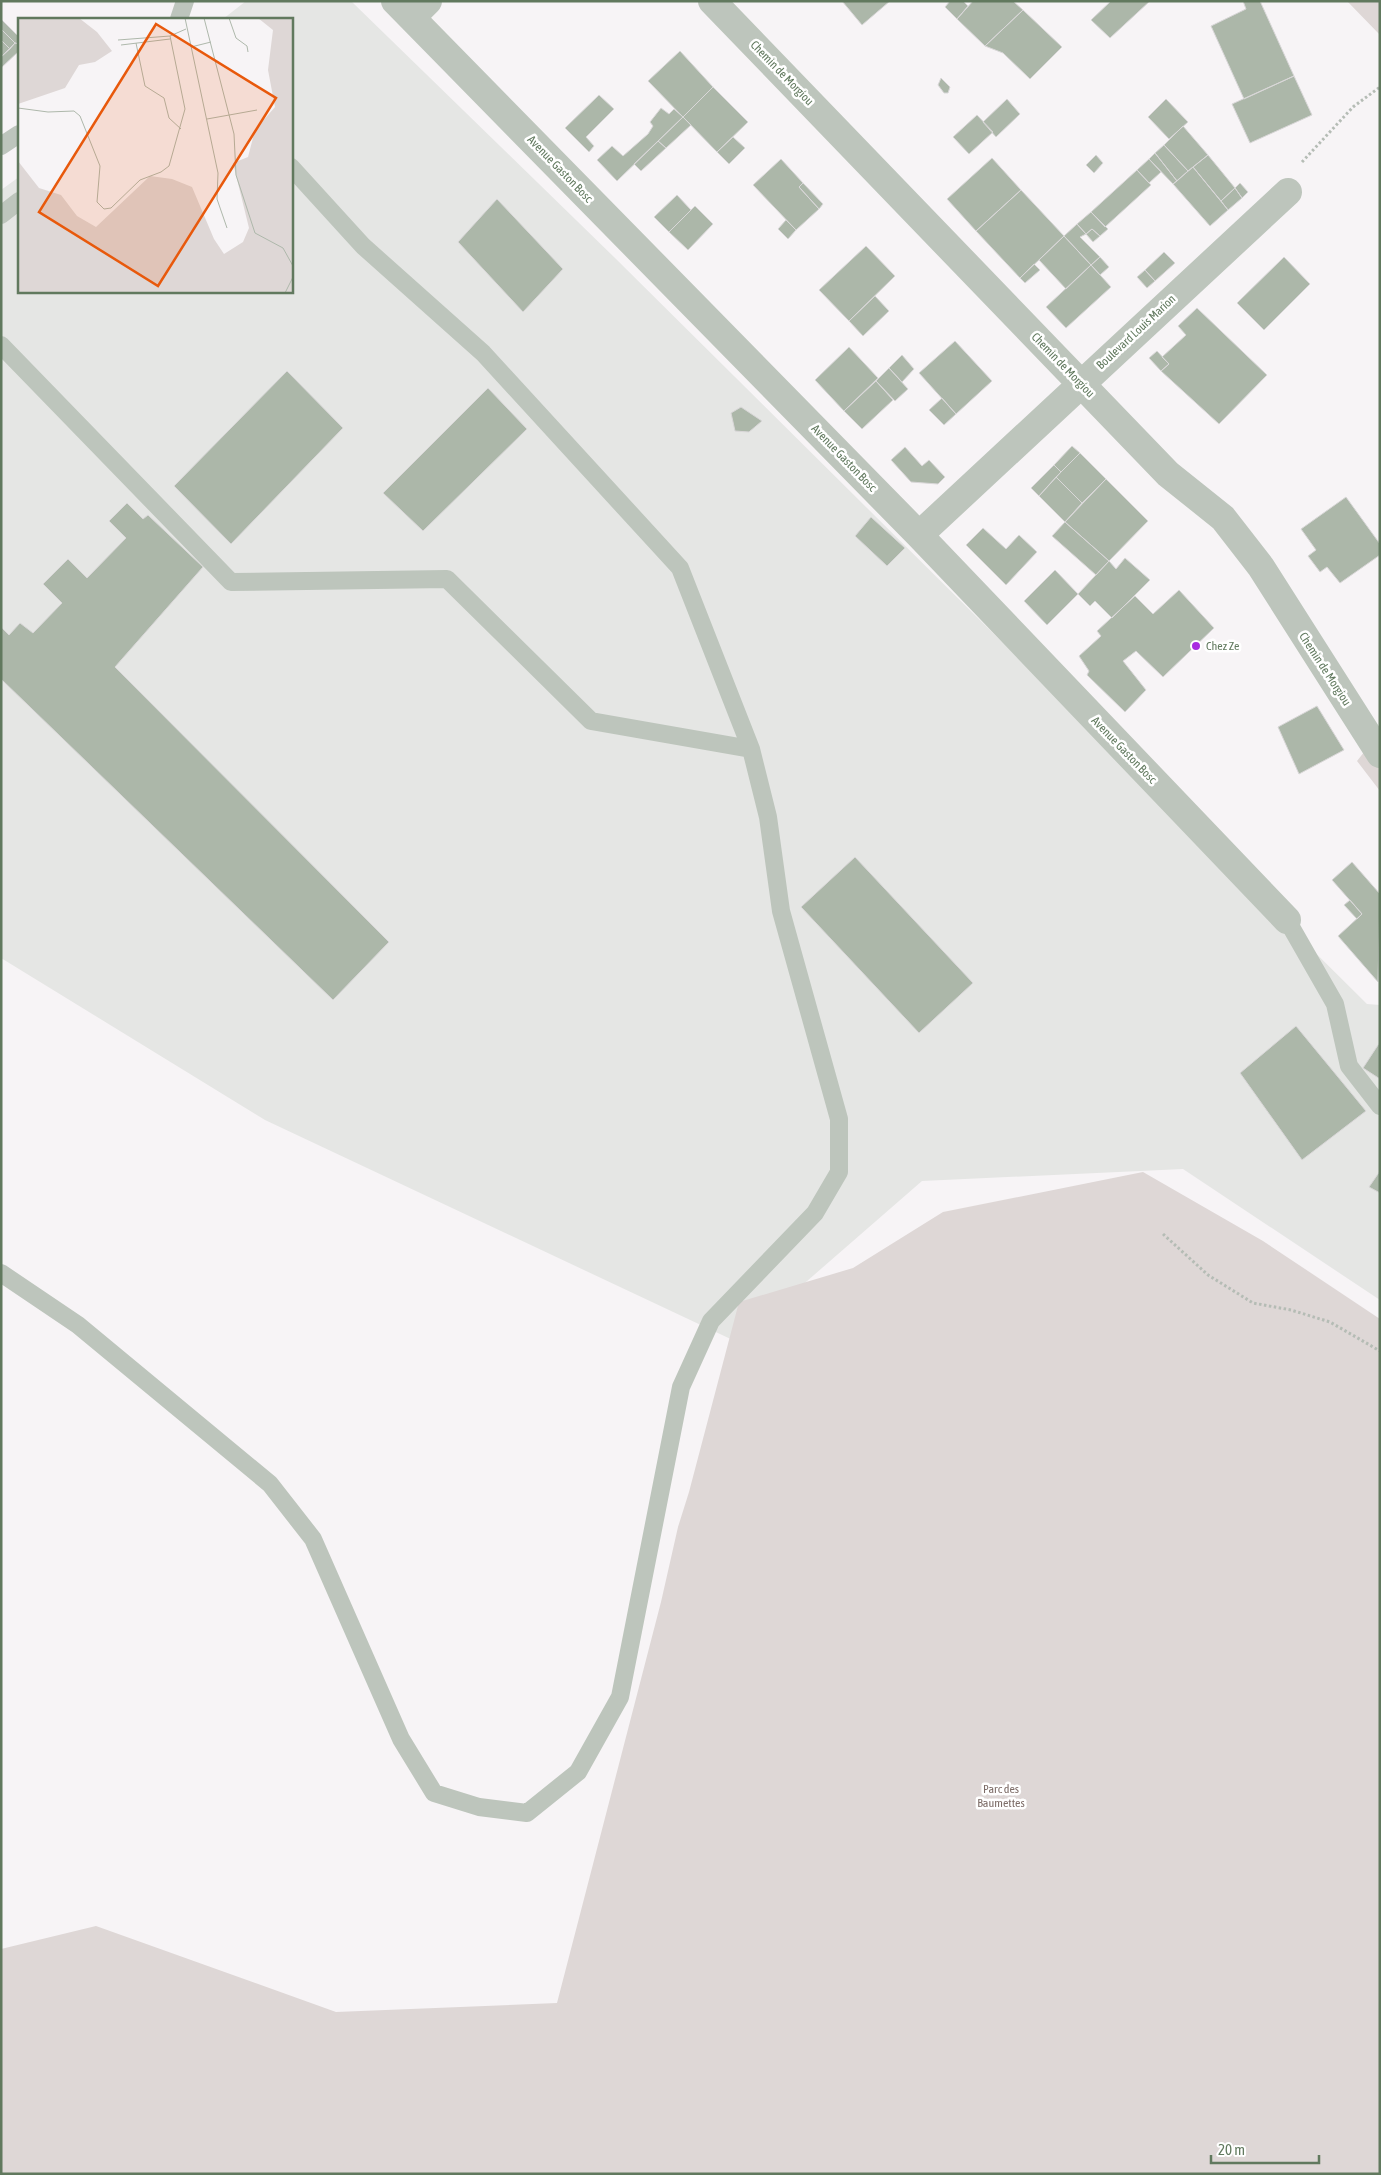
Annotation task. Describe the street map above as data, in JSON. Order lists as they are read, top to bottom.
{
  "streets": {
    "street": ["Chemin de Morgiou", "Avenue Gaston Bosc", "Boulevard Louis Marion"]
  },
  "crossings": [
    ["Chemin de Morgiou", "Boulevard Louis Marion"],
    ["Avenue Gaston Bosc", "Boulevard Louis Marion"]
  ],
  "parks": ["Parc des Baumettes"],
  "places": ["Chez Ze"],
  "scale_bar": "20 m"
}
